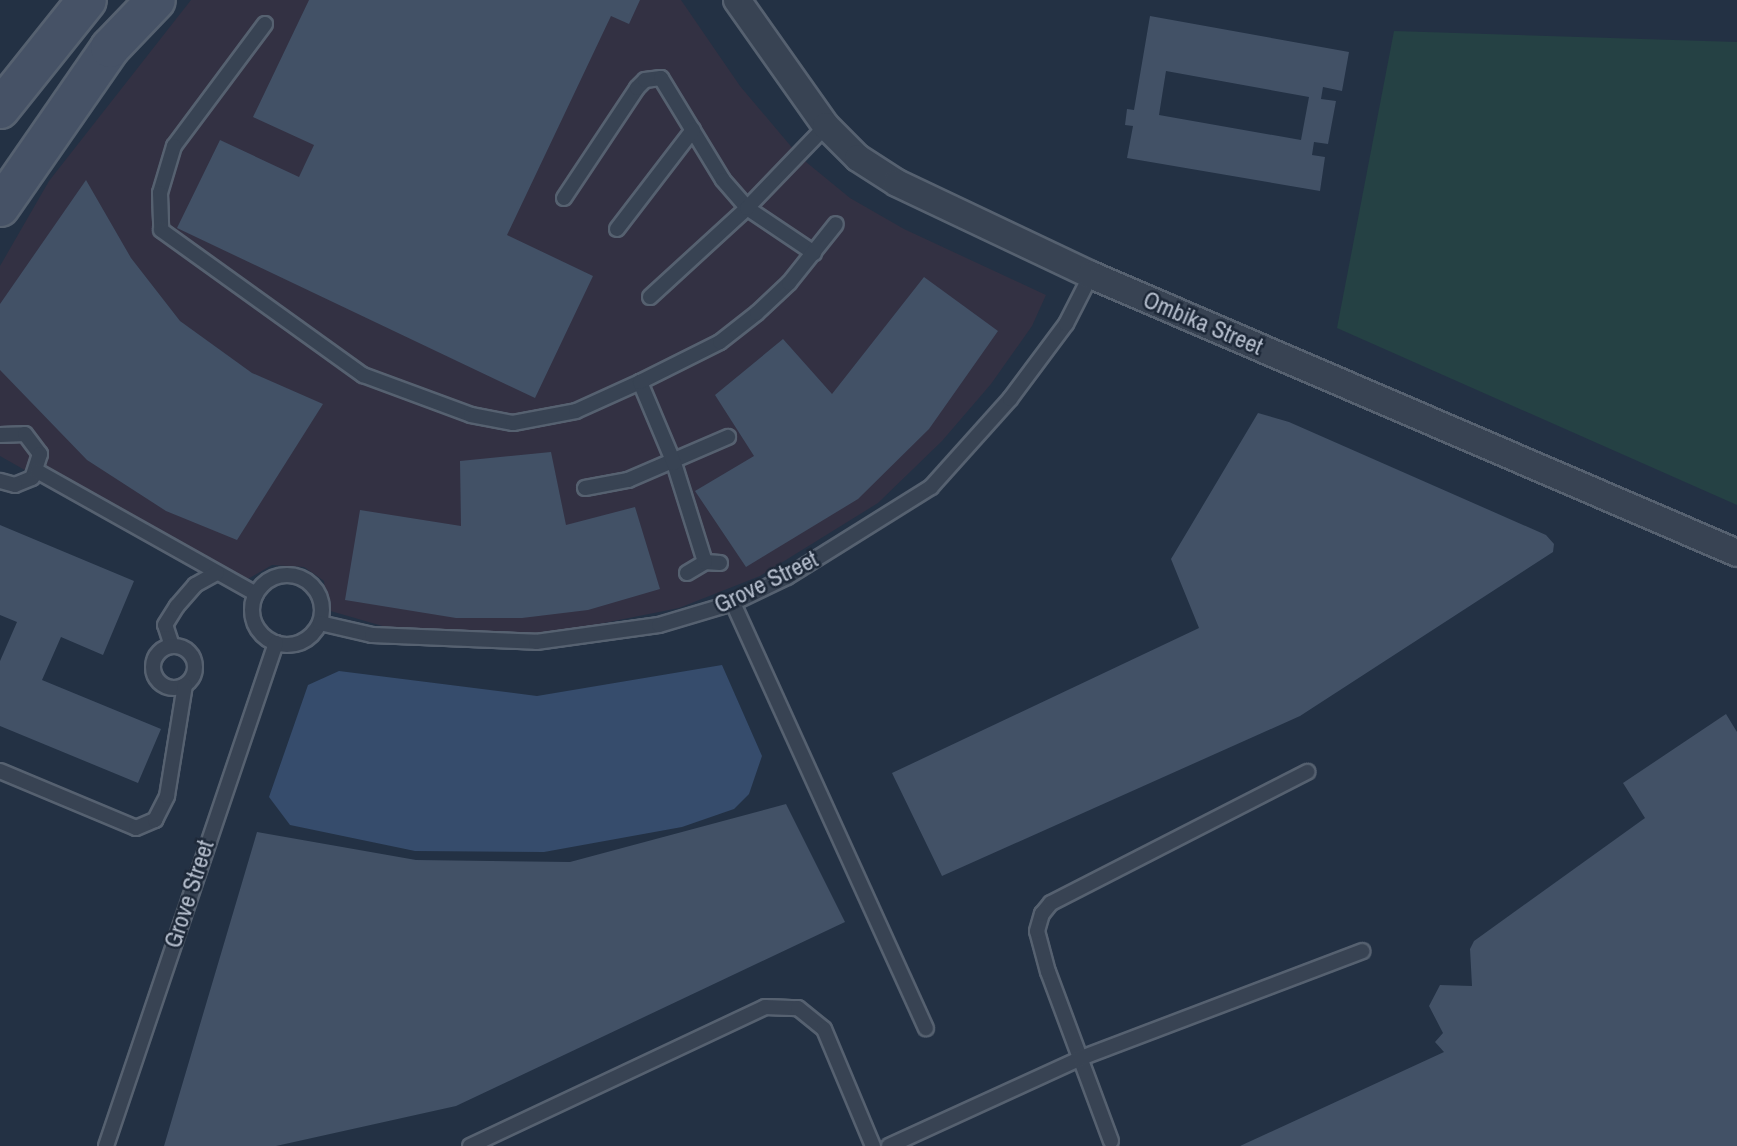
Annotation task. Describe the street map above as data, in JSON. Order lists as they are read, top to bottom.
{
  "streets": {
    "street": ["Ombika Street"],
    "lane": ["Grove Street"]
  },
  "crossings": [
    ["Ombika Street", "Grove Street"]
  ]
}
